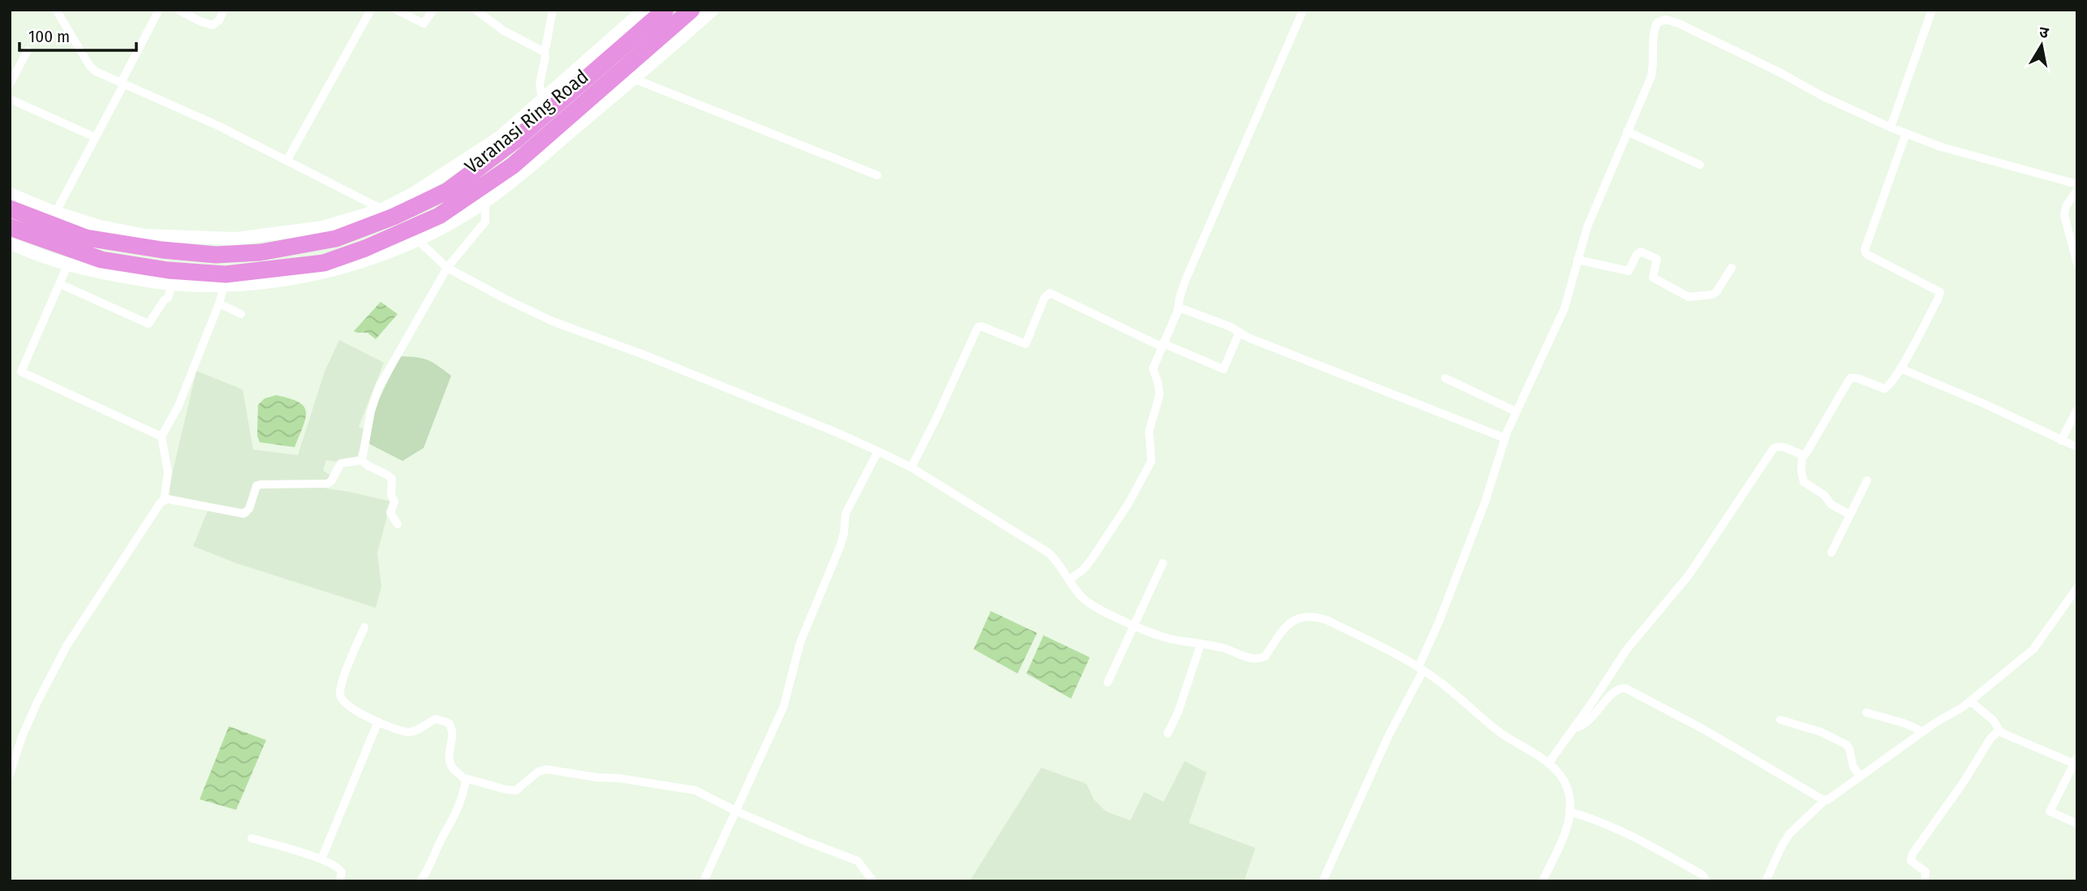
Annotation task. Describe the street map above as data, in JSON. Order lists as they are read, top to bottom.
{
  "streets": {
    "highway": ["Varanasi Ring Road"]
  },
  "scale_bar": "100 m",
  "north": "top"
}
